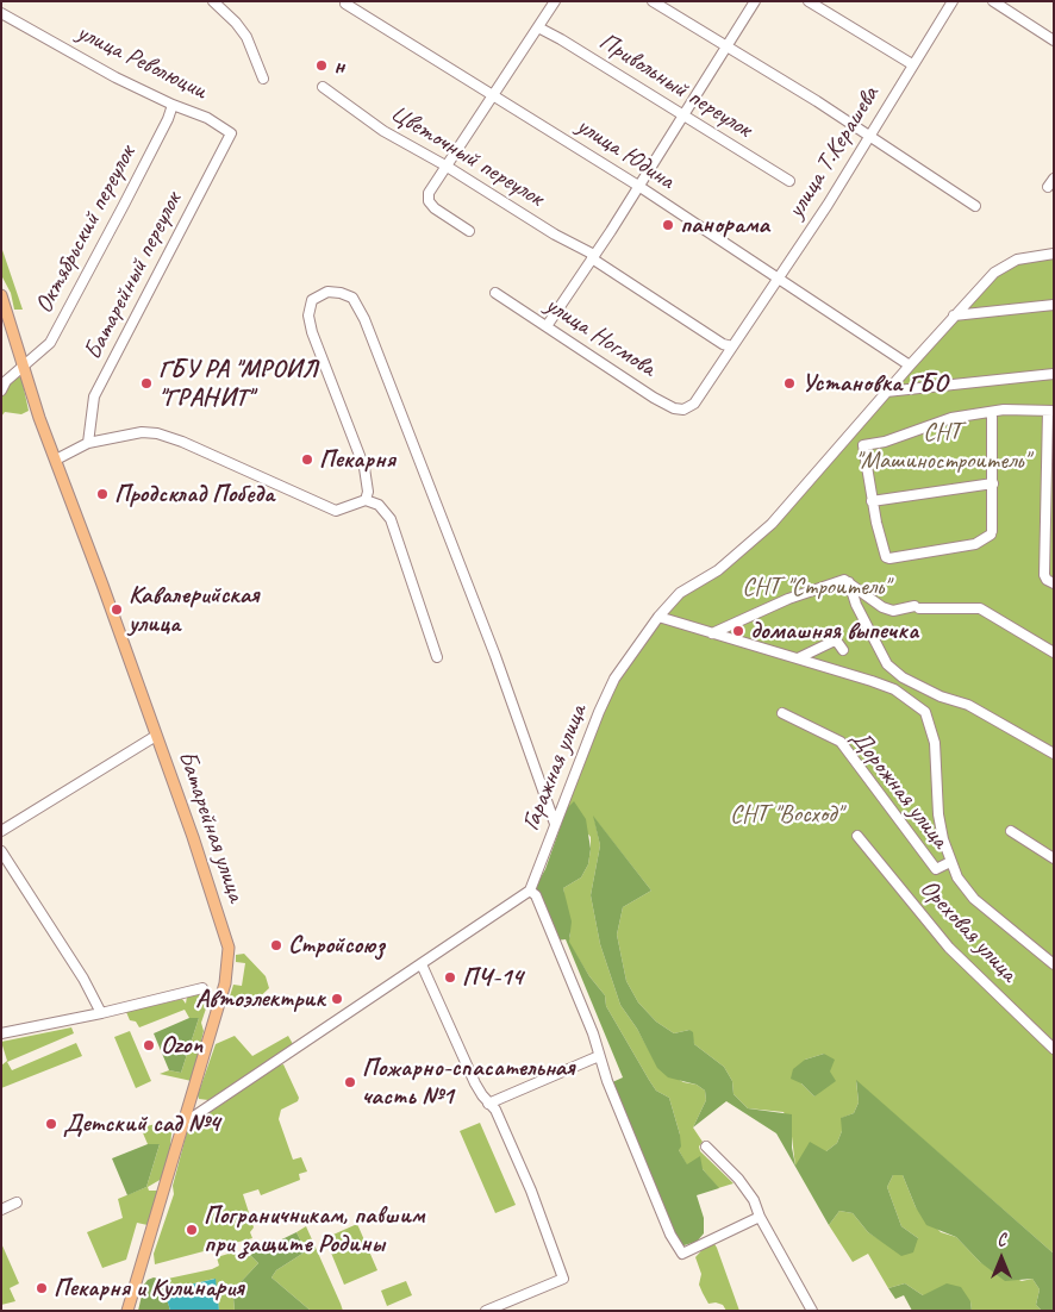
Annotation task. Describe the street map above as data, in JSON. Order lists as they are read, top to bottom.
{
  "streets": {
    "main road": ["Батарейная улица"],
    "street": [
      "улица Революции",
      "Привольный переулок",
      "улица Т.Керашева",
      "улица Юдина",
      "Цветочный переулок",
      "Октябрьский переулок",
      "Батарейный переулок",
      "улица Ногмова",
      "Гаражная улица",
      "Дорожная улица",
      "Ореховая улица"
    ]
  },
  "crossings": [
    ["улица Революции", "Октябрьский переулок"],
    ["улица Революции", "Батарейный переулок"],
    ["улица Т.Керашева", "улица Юдина"],
    ["улица Т.Керашева", "Цветочный переулок"],
    ["улица Т.Керашева", "улица Ногмова"],
    ["улица Юдина", "Гаражная улица"],
    ["Октябрьский переулок", "Батарейная улица"]
  ],
  "parks": ["СНТ \"Машиностроитель\"", "СНТ \"Строитель\"", "СНТ \"Восход\""],
  "places": [
    "н",
    "панорама",
    "ГБУ РА \"МРОИЛ \"ГРАНИТ\"",
    "Установка ГБО",
    "Пекарня",
    "Продсклад Победа",
    "Кавалерийская улица",
    "домашняя выпечка",
    "Стройсоюз",
    "ПЧ-14",
    "Автоэлектрик",
    "Ozon",
    "Пожарно-спасательная часть №1",
    "Детский сад №4",
    "Пограничникам, павшим при защите Родины",
    "Пекарня и Кулинария"
  ],
  "north": "top"
}
